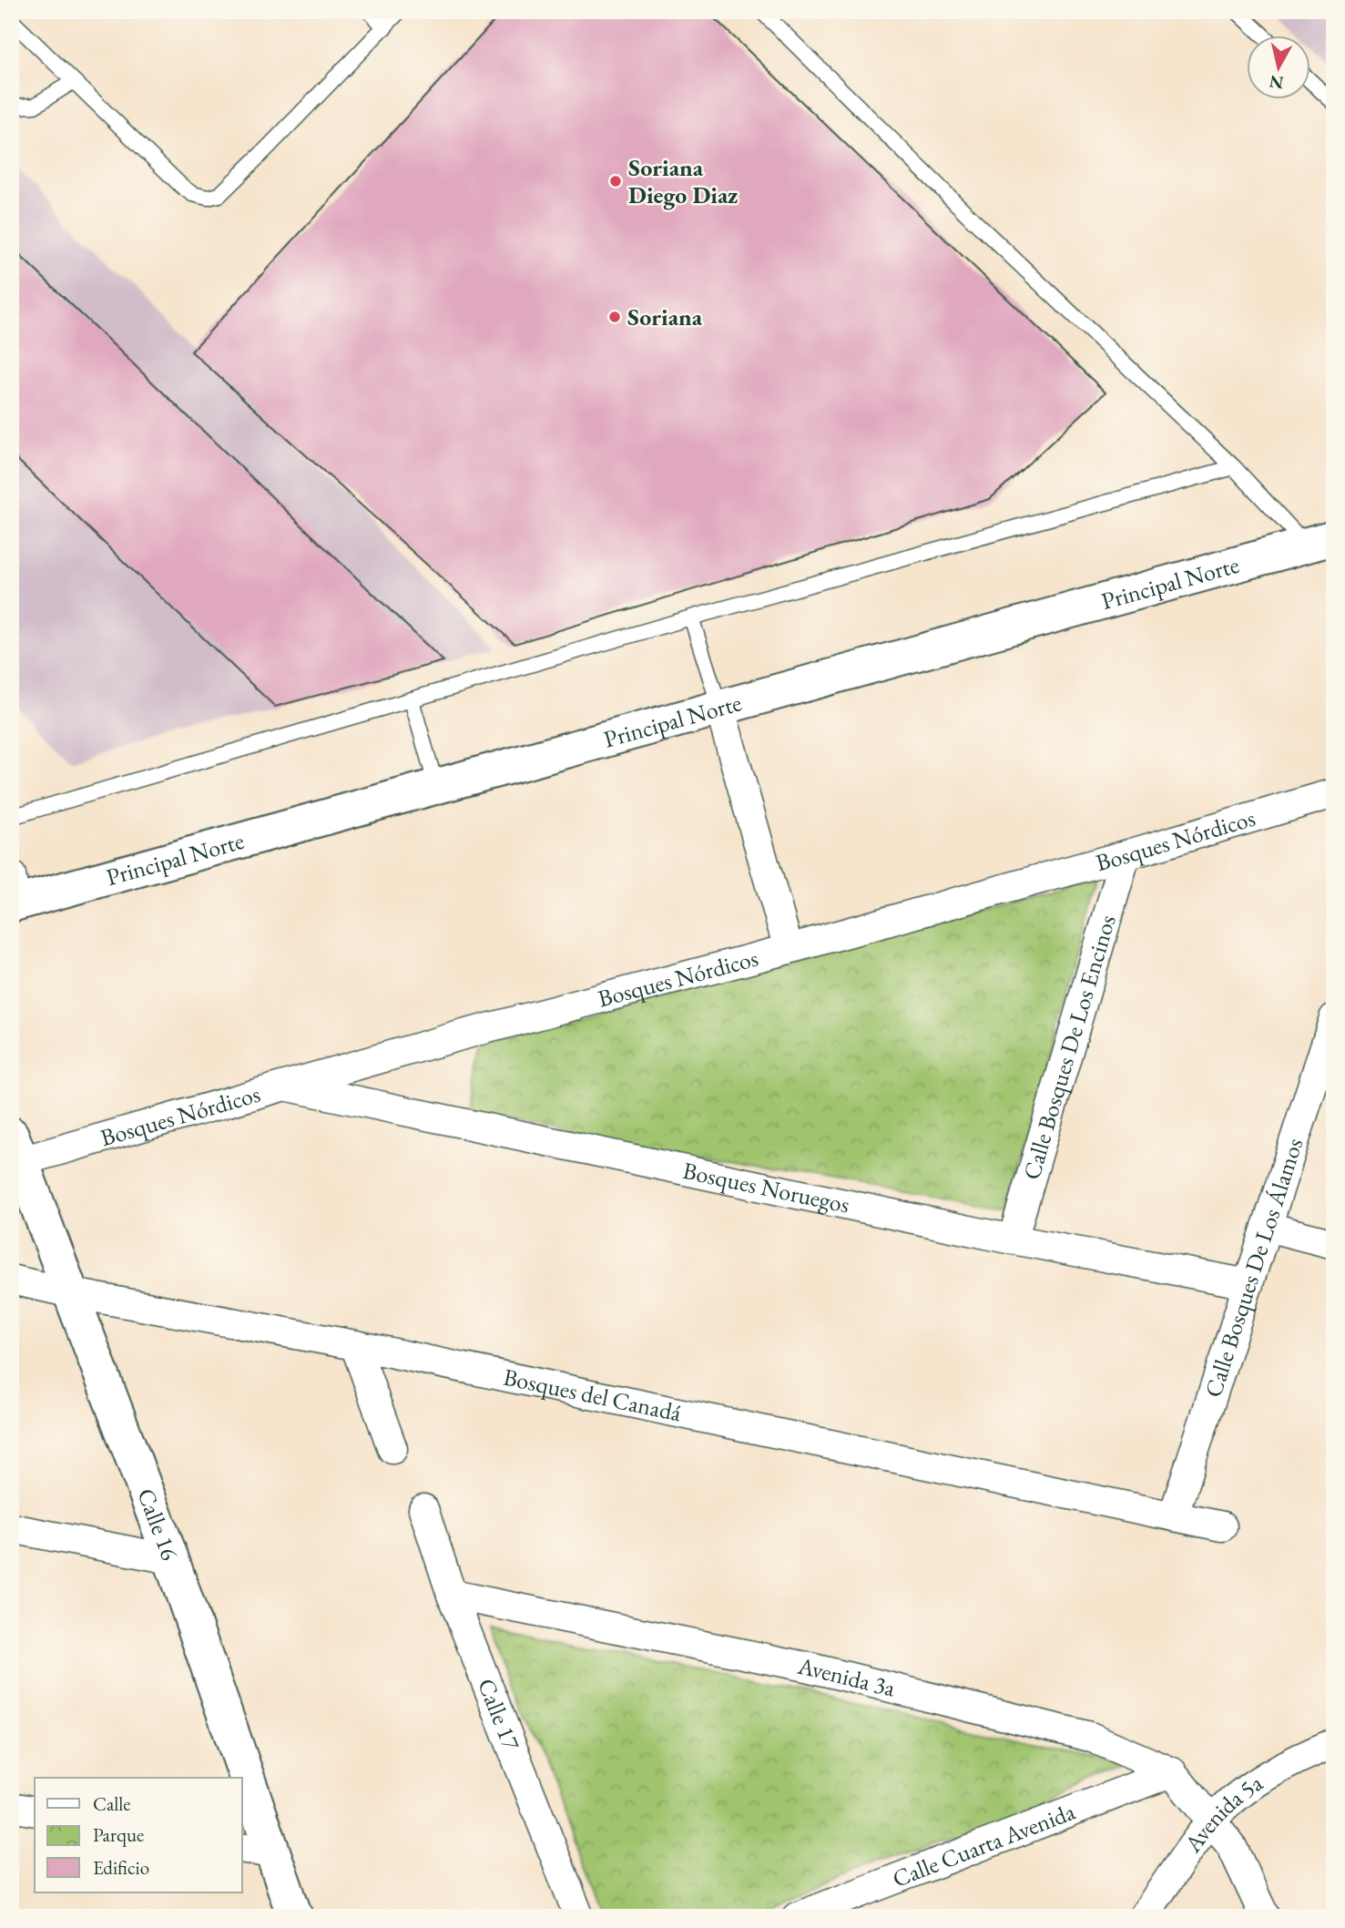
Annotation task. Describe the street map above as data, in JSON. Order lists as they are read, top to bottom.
{
  "streets": {
    "street": [
      "Principal Norte",
      "Bosques Nórdicos",
      "Calle Bosques De Los Encinos",
      "Bosques Noruegos",
      "Calle Bosques De Los Álamos",
      "Bosques del Canadá",
      "Calle 16",
      "Avenida 3a",
      "Calle 17",
      "Avenida 5a",
      "Calle Cuarta Avenida"
    ]
  },
  "crossings": [
    ["Bosques Nórdicos", "Calle Bosques De Los Encinos"],
    ["Bosques Nórdicos", "Bosques Noruegos"],
    ["Bosques Nórdicos", "Calle 16"],
    ["Calle Bosques De Los Encinos", "Bosques Noruegos"],
    ["Bosques Noruegos", "Calle Bosques De Los Álamos"],
    ["Calle Bosques De Los Álamos", "Bosques del Canadá"],
    ["Bosques del Canadá", "Calle 16"],
    ["Avenida 3a", "Calle 17"],
    ["Avenida 3a", "Avenida 5a"],
    ["Avenida 3a", "Calle Cuarta Avenida"]
  ],
  "places": ["Soriana Diego Diaz", "Soriana"],
  "legend": ["Calle", "Parque", "Edificio"],
  "north": "bottom"
}
